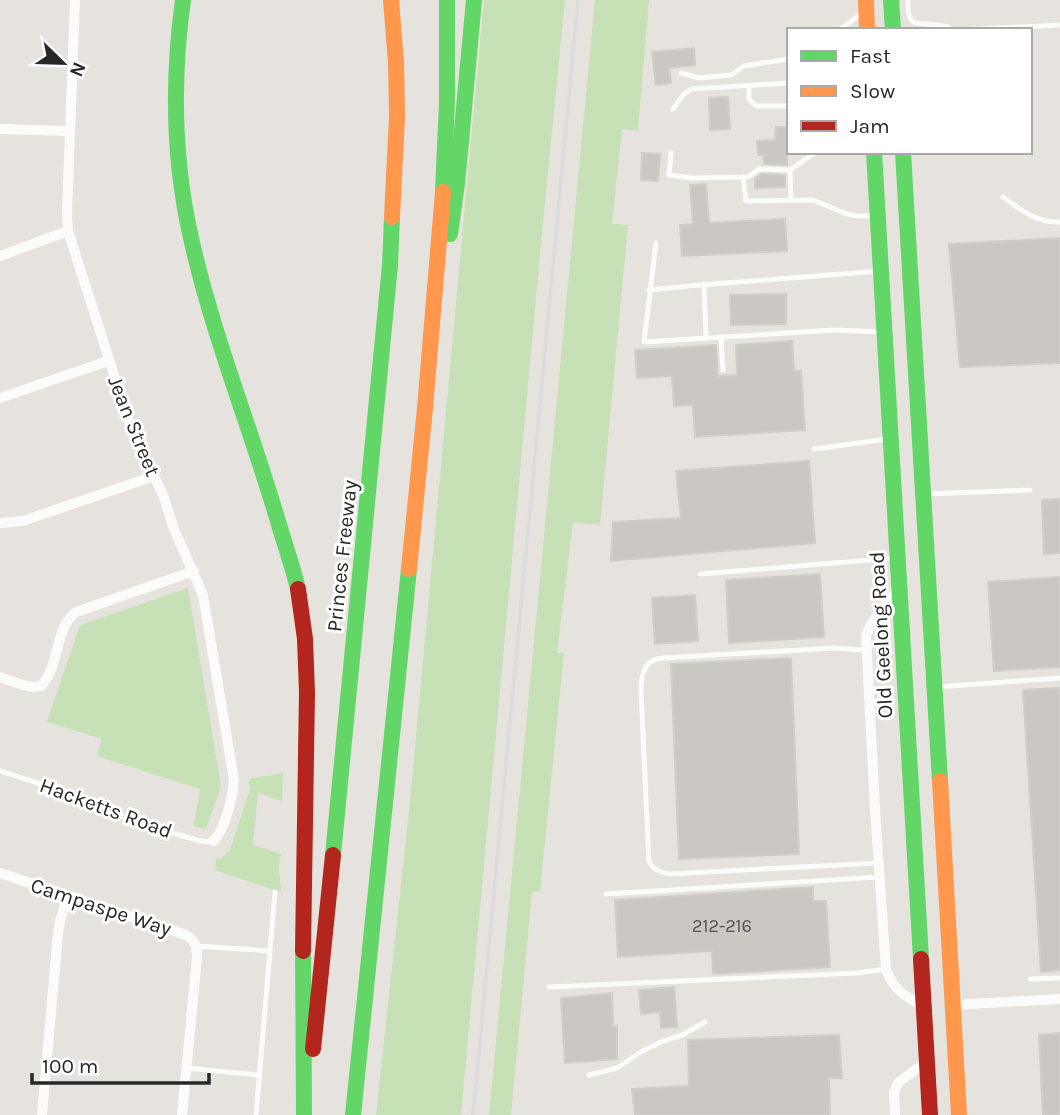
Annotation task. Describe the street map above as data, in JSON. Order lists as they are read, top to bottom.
{
  "streets": {
    "main road": ["Princes Freeway", "Old Geelong Road"],
    "street": ["Jean Street", "Campaspe Way"],
    "lane": ["Hacketts Road"]
  },
  "crossings": [
    ["Jean Street", "Hacketts Road"]
  ],
  "house_numbers": ["212-216"],
  "legend": ["Fast", "Slow", "Jam"],
  "scale_bar": "100 m",
  "north": "bottom right"
}
